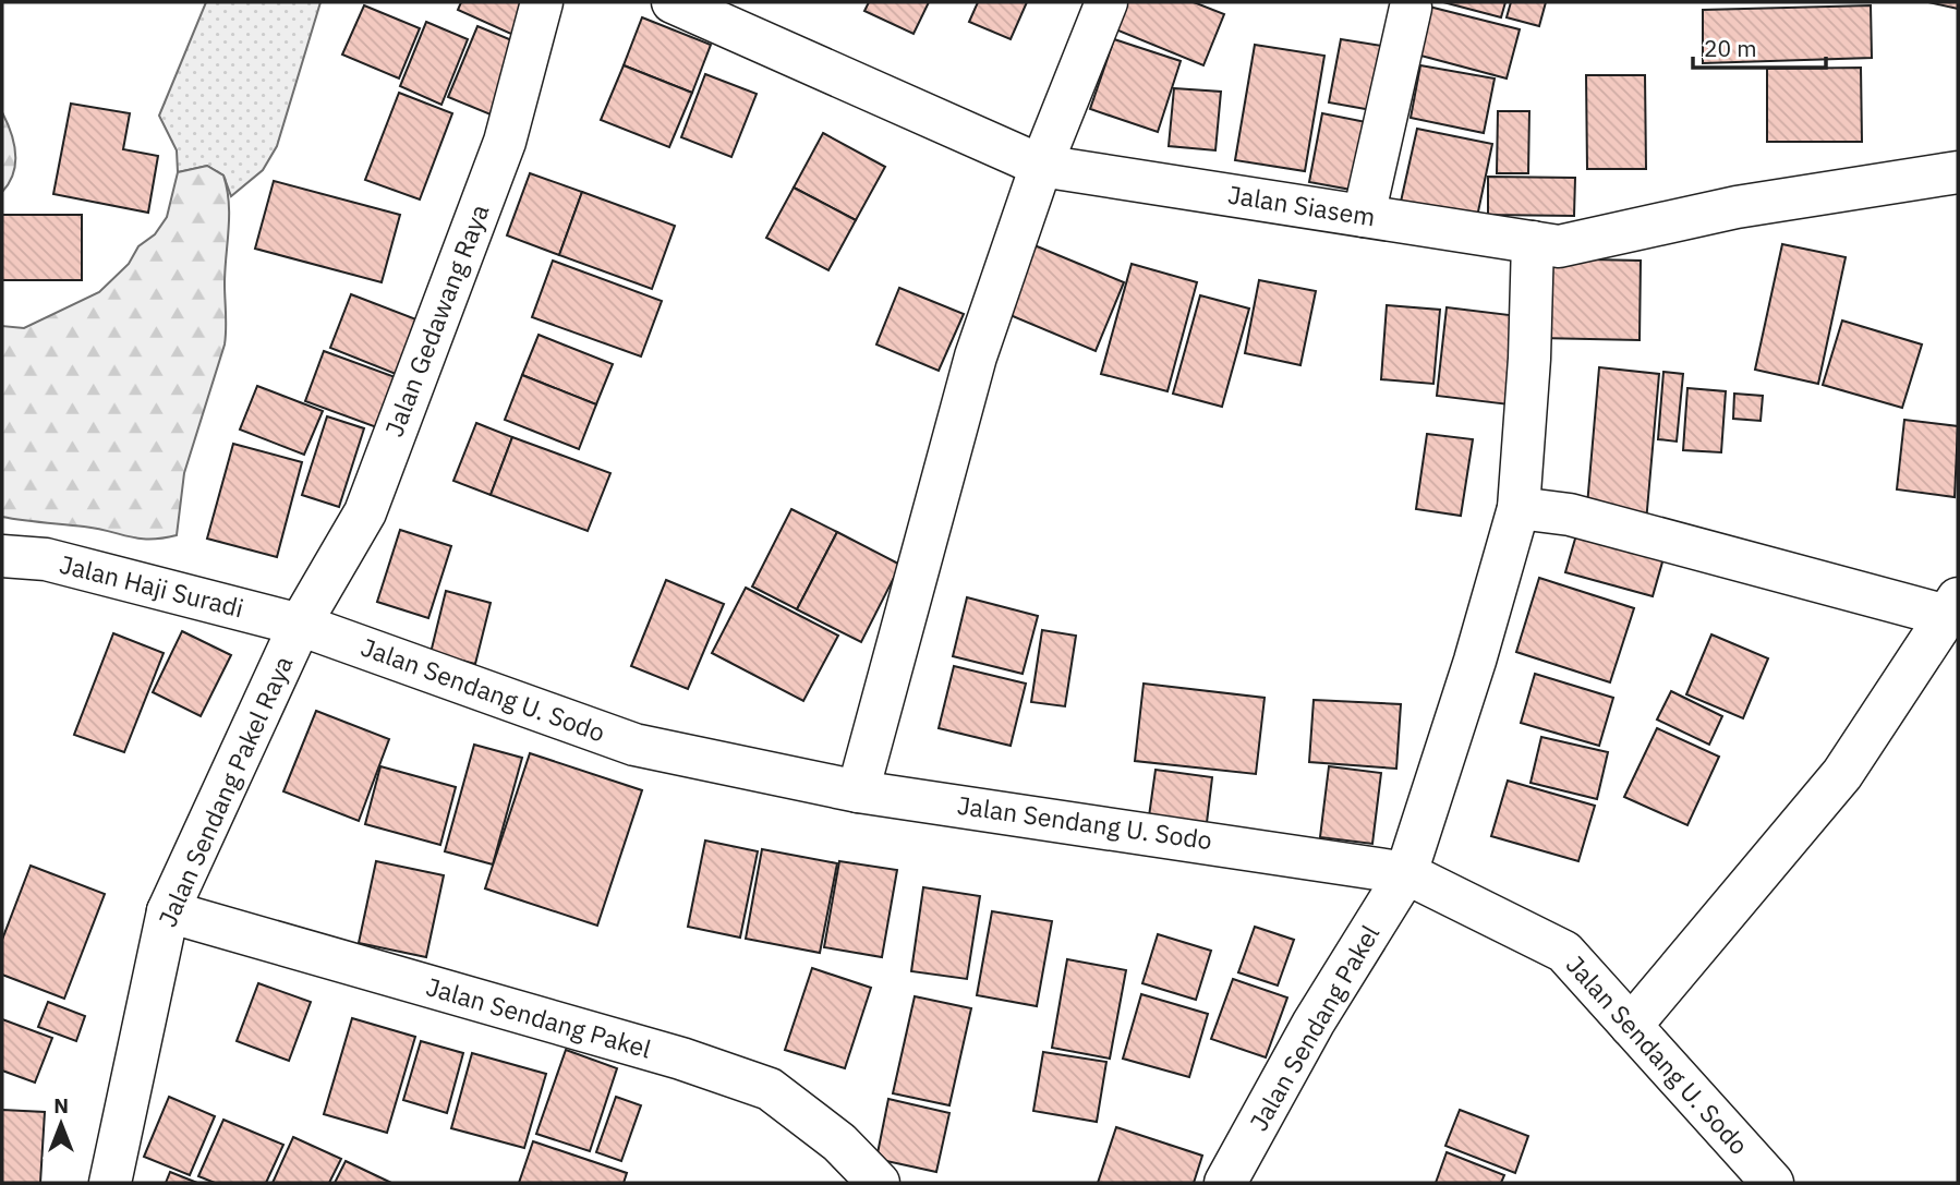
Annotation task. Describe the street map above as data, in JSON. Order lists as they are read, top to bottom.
{
  "streets": {
    "street": [
      "Jalan Siasem",
      "Jalan Gedawang Raya",
      "Jalan Haji Suradi",
      "Jalan Sendang U. Sodo",
      "Jalan Sendang Pakel Raya",
      "Jalan Sendang Pakel"
    ]
  },
  "crossings": [
    ["Jalan Siasem", "Jalan Sendang Pakel"],
    ["Jalan Gedawang Raya", "Jalan Haji Suradi"],
    ["Jalan Gedawang Raya", "Jalan Sendang U. Sodo"],
    ["Jalan Gedawang Raya", "Jalan Sendang Pakel Raya"],
    ["Jalan Haji Suradi", "Jalan Sendang U. Sodo"],
    ["Jalan Haji Suradi", "Jalan Sendang Pakel Raya"],
    ["Jalan Sendang U. Sodo", "Jalan Sendang Pakel Raya"],
    ["Jalan Sendang U. Sodo", "Jalan Sendang Pakel"],
    ["Jalan Sendang Pakel Raya", "Jalan Sendang Pakel"]
  ],
  "scale_bar": "20 m",
  "north": "top"
}
